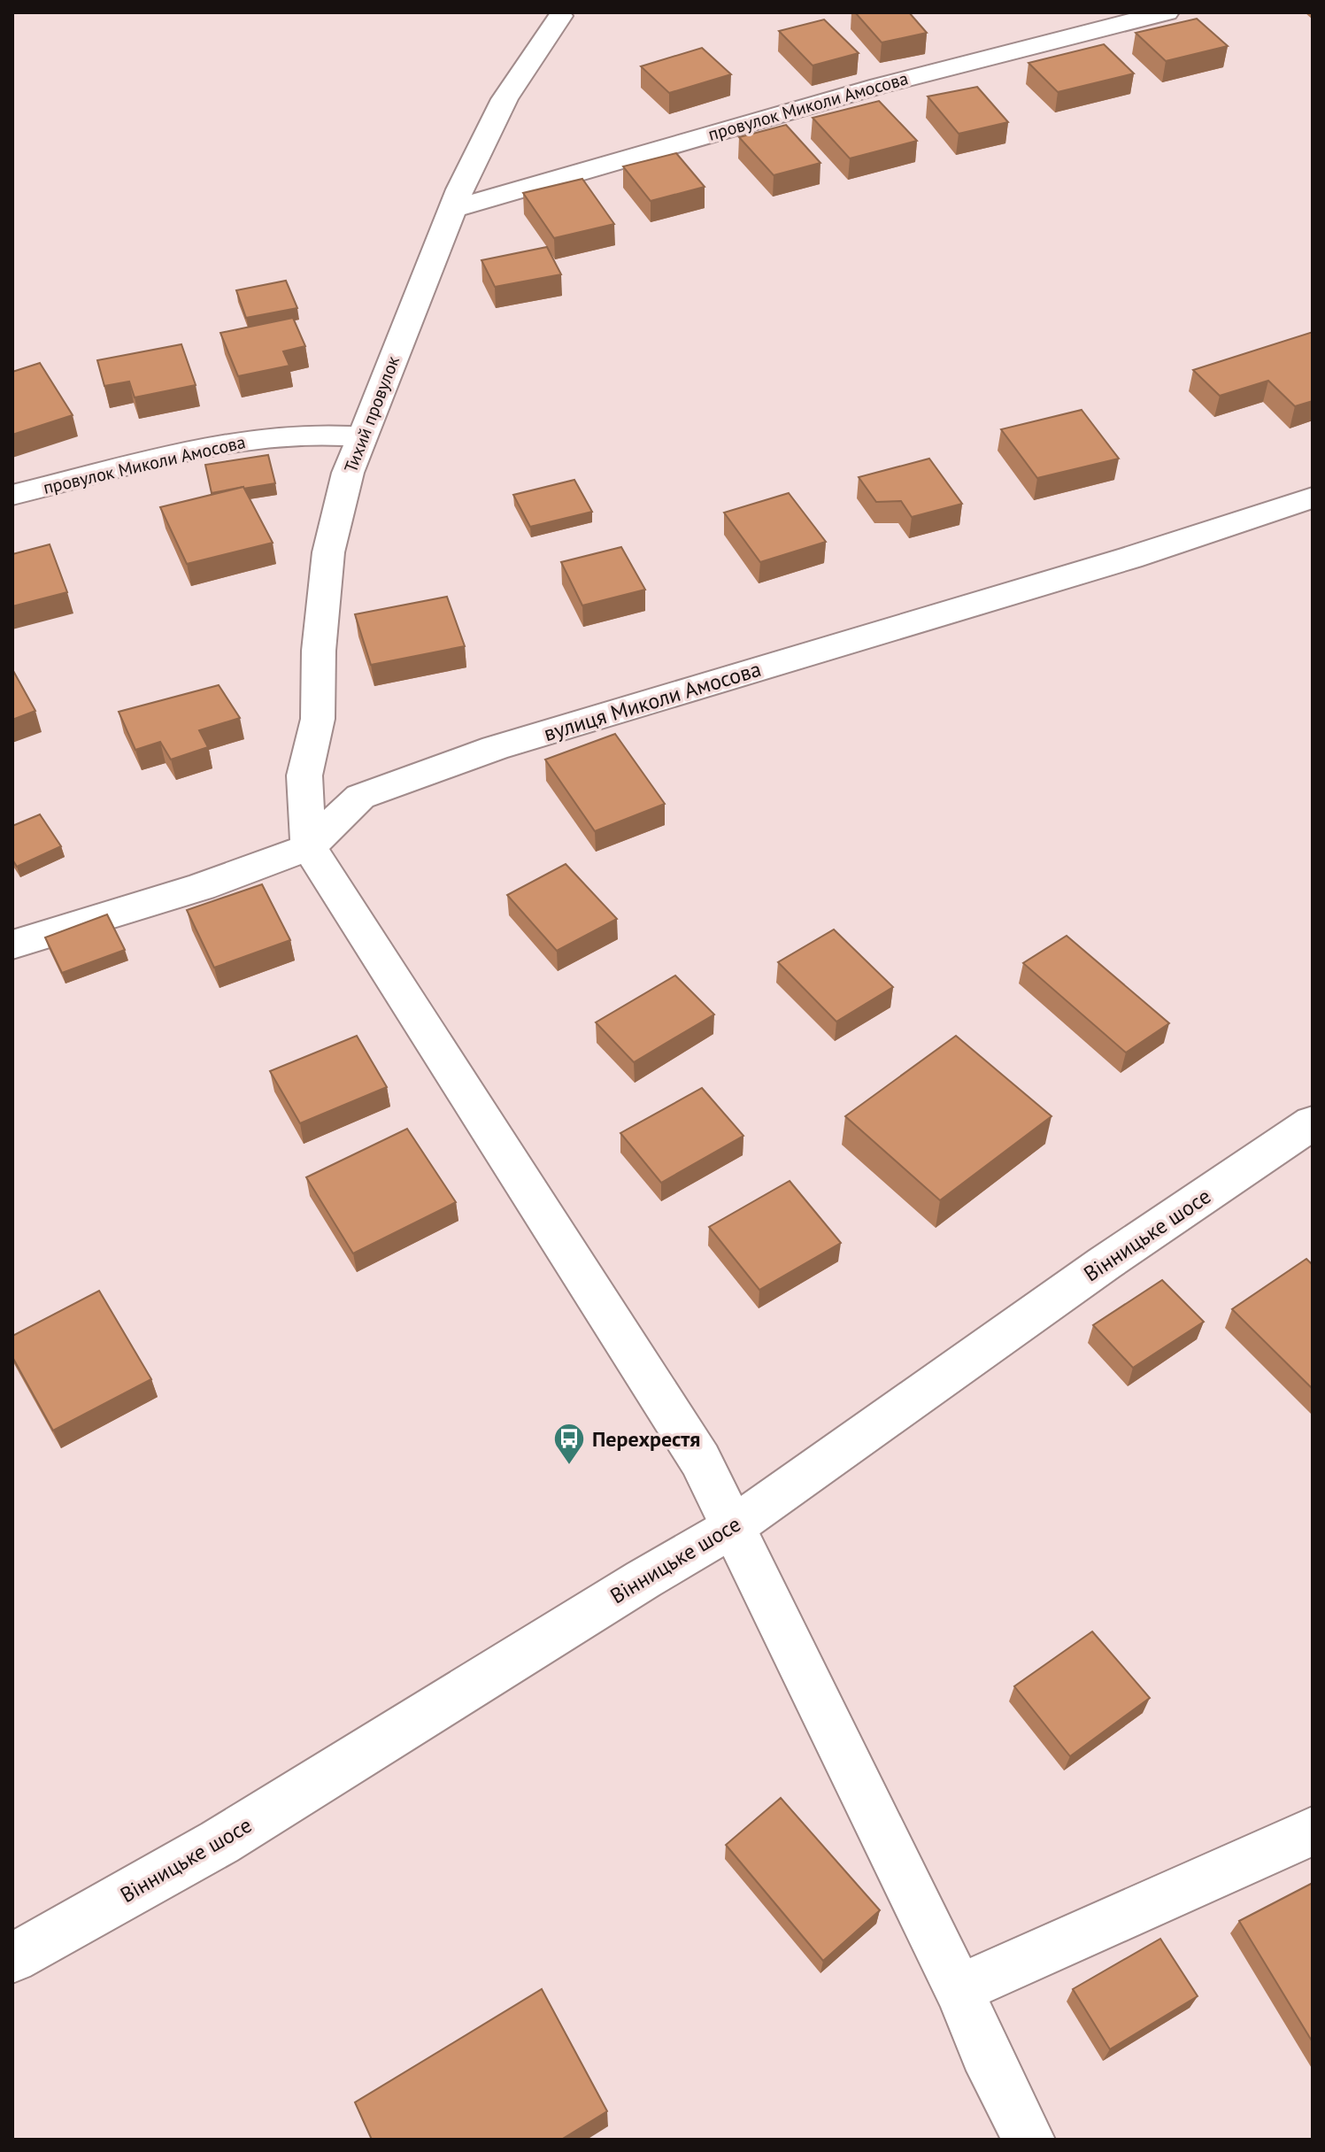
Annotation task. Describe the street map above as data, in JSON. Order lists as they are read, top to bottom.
{
  "streets": {
    "street": [
      "провулок Миколи Амосова",
      "Тихий провулок",
      "вулиця Миколи Амосова",
      "Вінницьке шосе"
    ]
  },
  "crossings": [
    ["провулок Миколи Амосова", "Тихий провулок"],
    ["Тихий провулок", "вулиця Миколи Амосова"]
  ],
  "places": {
    "bus stop": ["Перехрестя"]
  }
}
